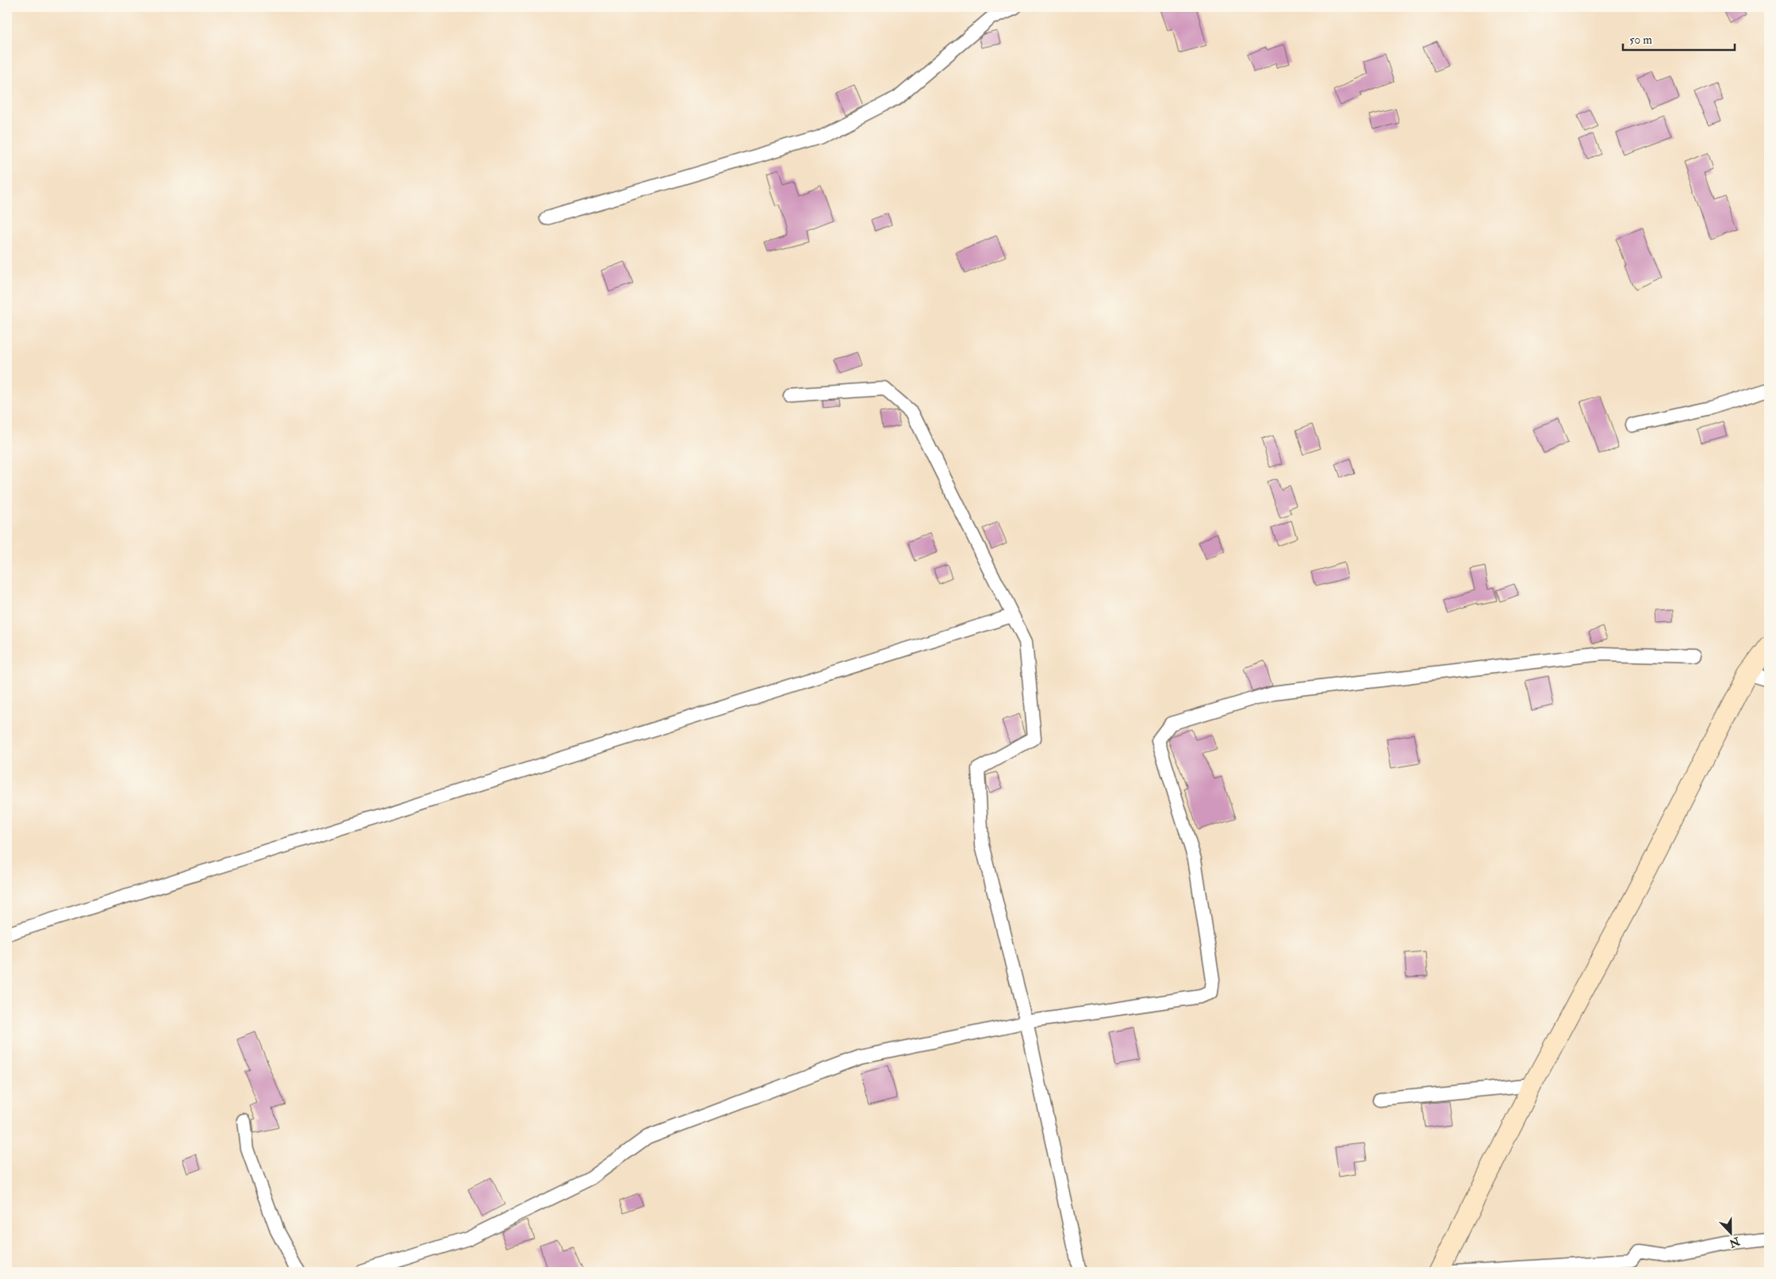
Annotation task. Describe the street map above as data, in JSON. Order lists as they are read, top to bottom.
{
  "scale_bar": "50 m",
  "north": "bottom"
}
